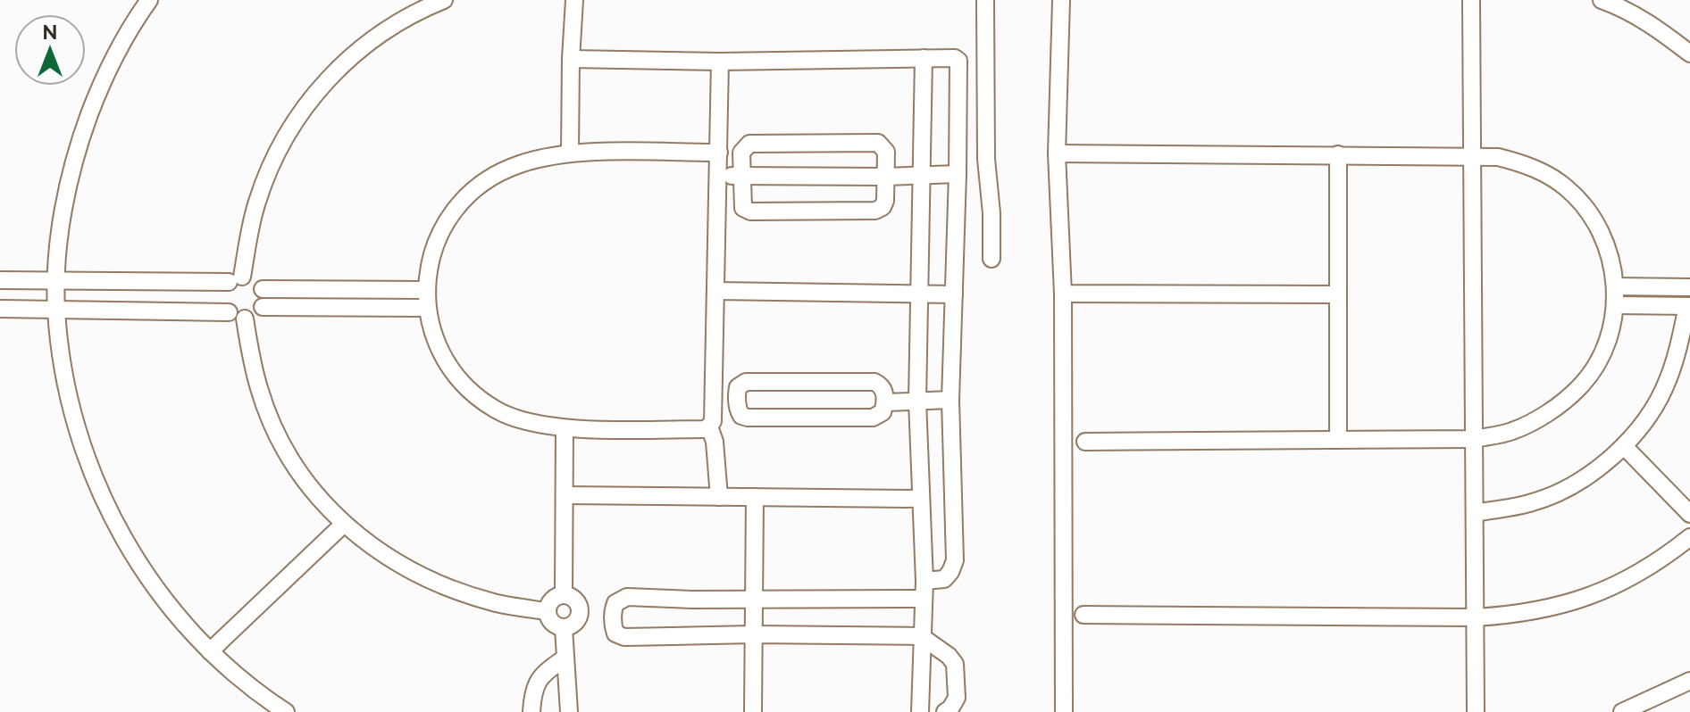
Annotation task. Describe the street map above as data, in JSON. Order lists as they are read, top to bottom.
{
  "north": "top"
}
